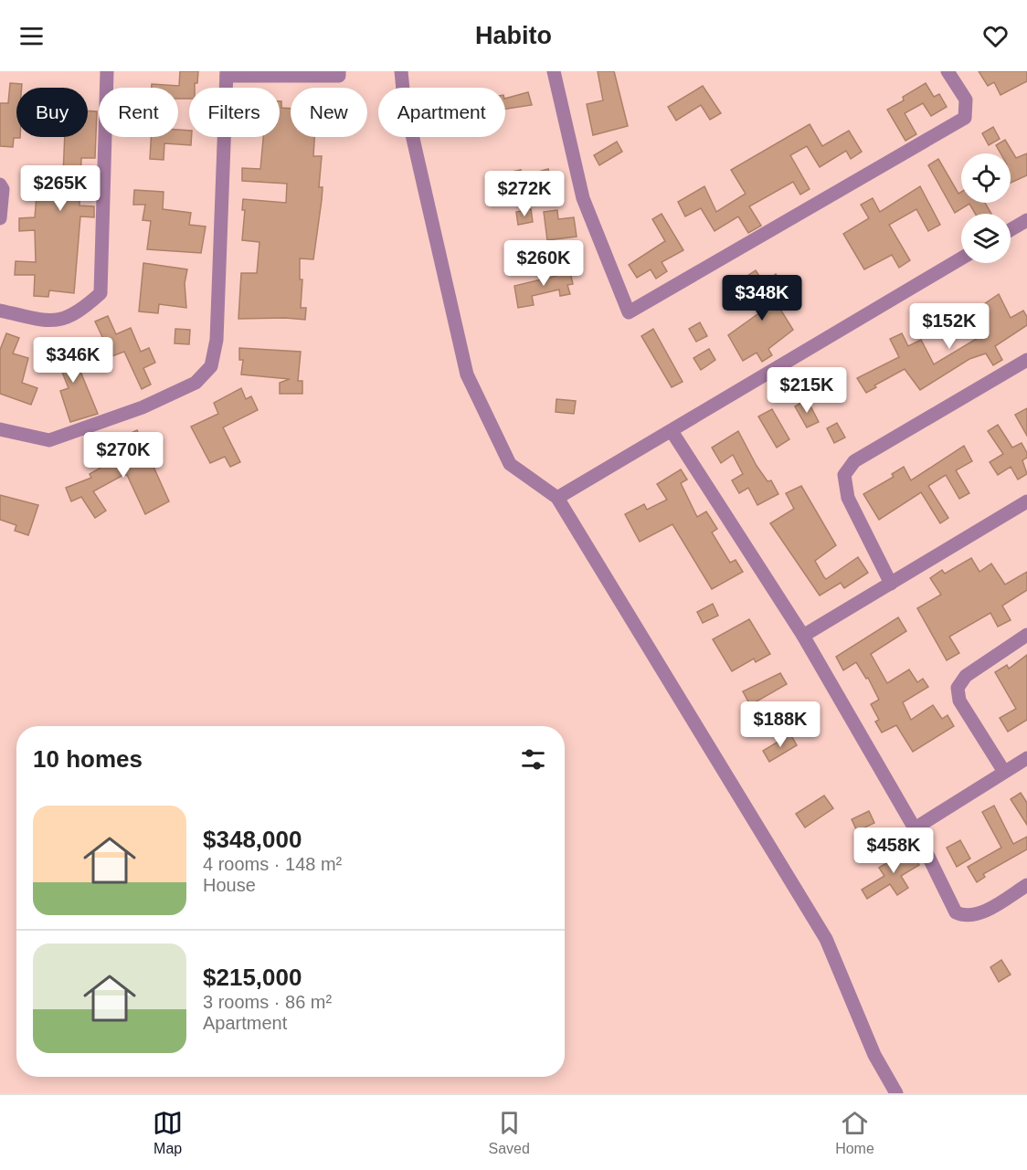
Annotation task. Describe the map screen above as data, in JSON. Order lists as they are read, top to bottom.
{
  "page": {
    "header": "Habito",
    "chip": [
      "Buy",
      "Rent",
      "Filters",
      "New",
      "Apartment"
    ],
    "price": [
      "$265K",
      "$272K",
      "$260K",
      "$348K",
      "$152K",
      "$346K",
      "$215K",
      "$270K",
      "$188K",
      "$458K"
    ],
    "heading": "10 homes",
    "list": [
      {
        "name": "$348,000",
        "note": "4 rooms · 148 m² · House"
      },
      {
        "name": "$215,000",
        "note": "3 rooms · 86 m² · Apartment"
      }
    ],
    "tabs": ["Map", "Saved", "Home"]
  }
}
